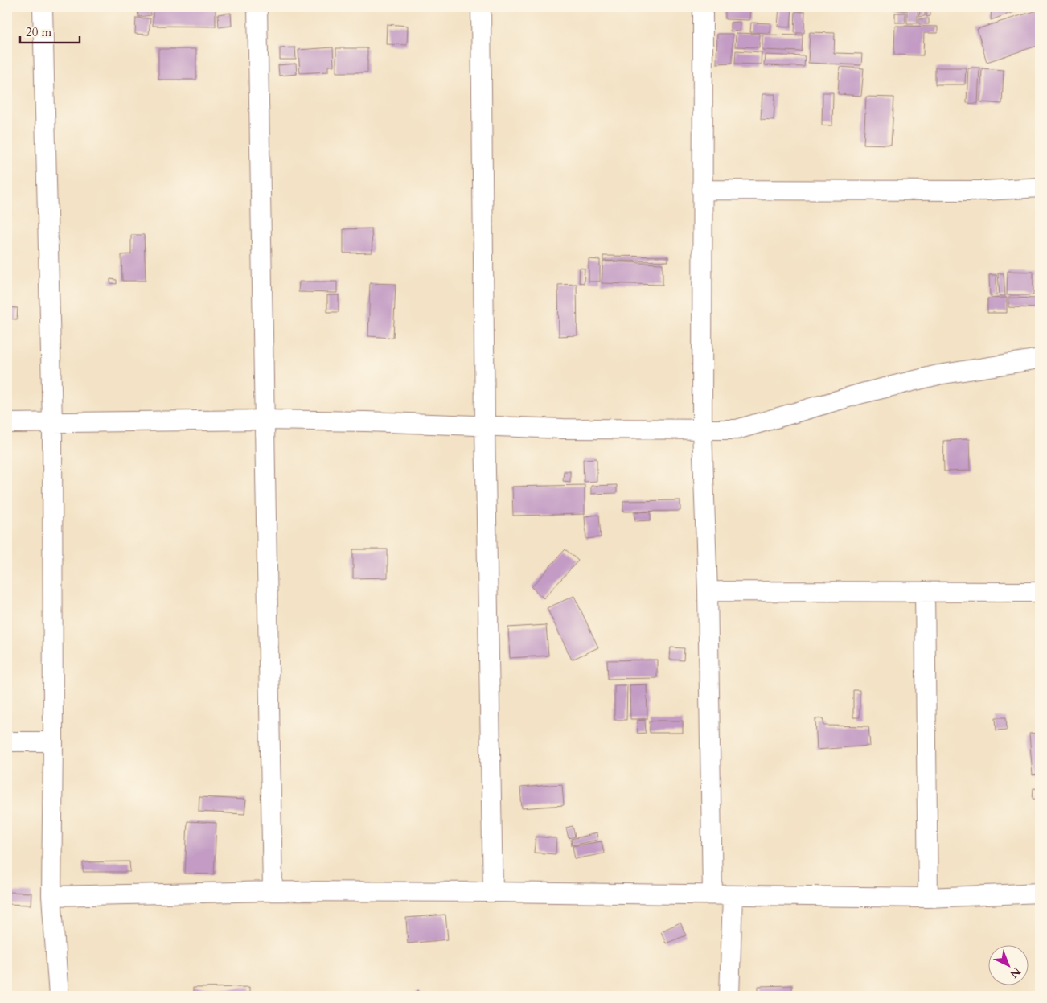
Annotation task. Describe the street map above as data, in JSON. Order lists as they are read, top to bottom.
{
  "scale_bar": "20 m",
  "north": "bottom right"
}
